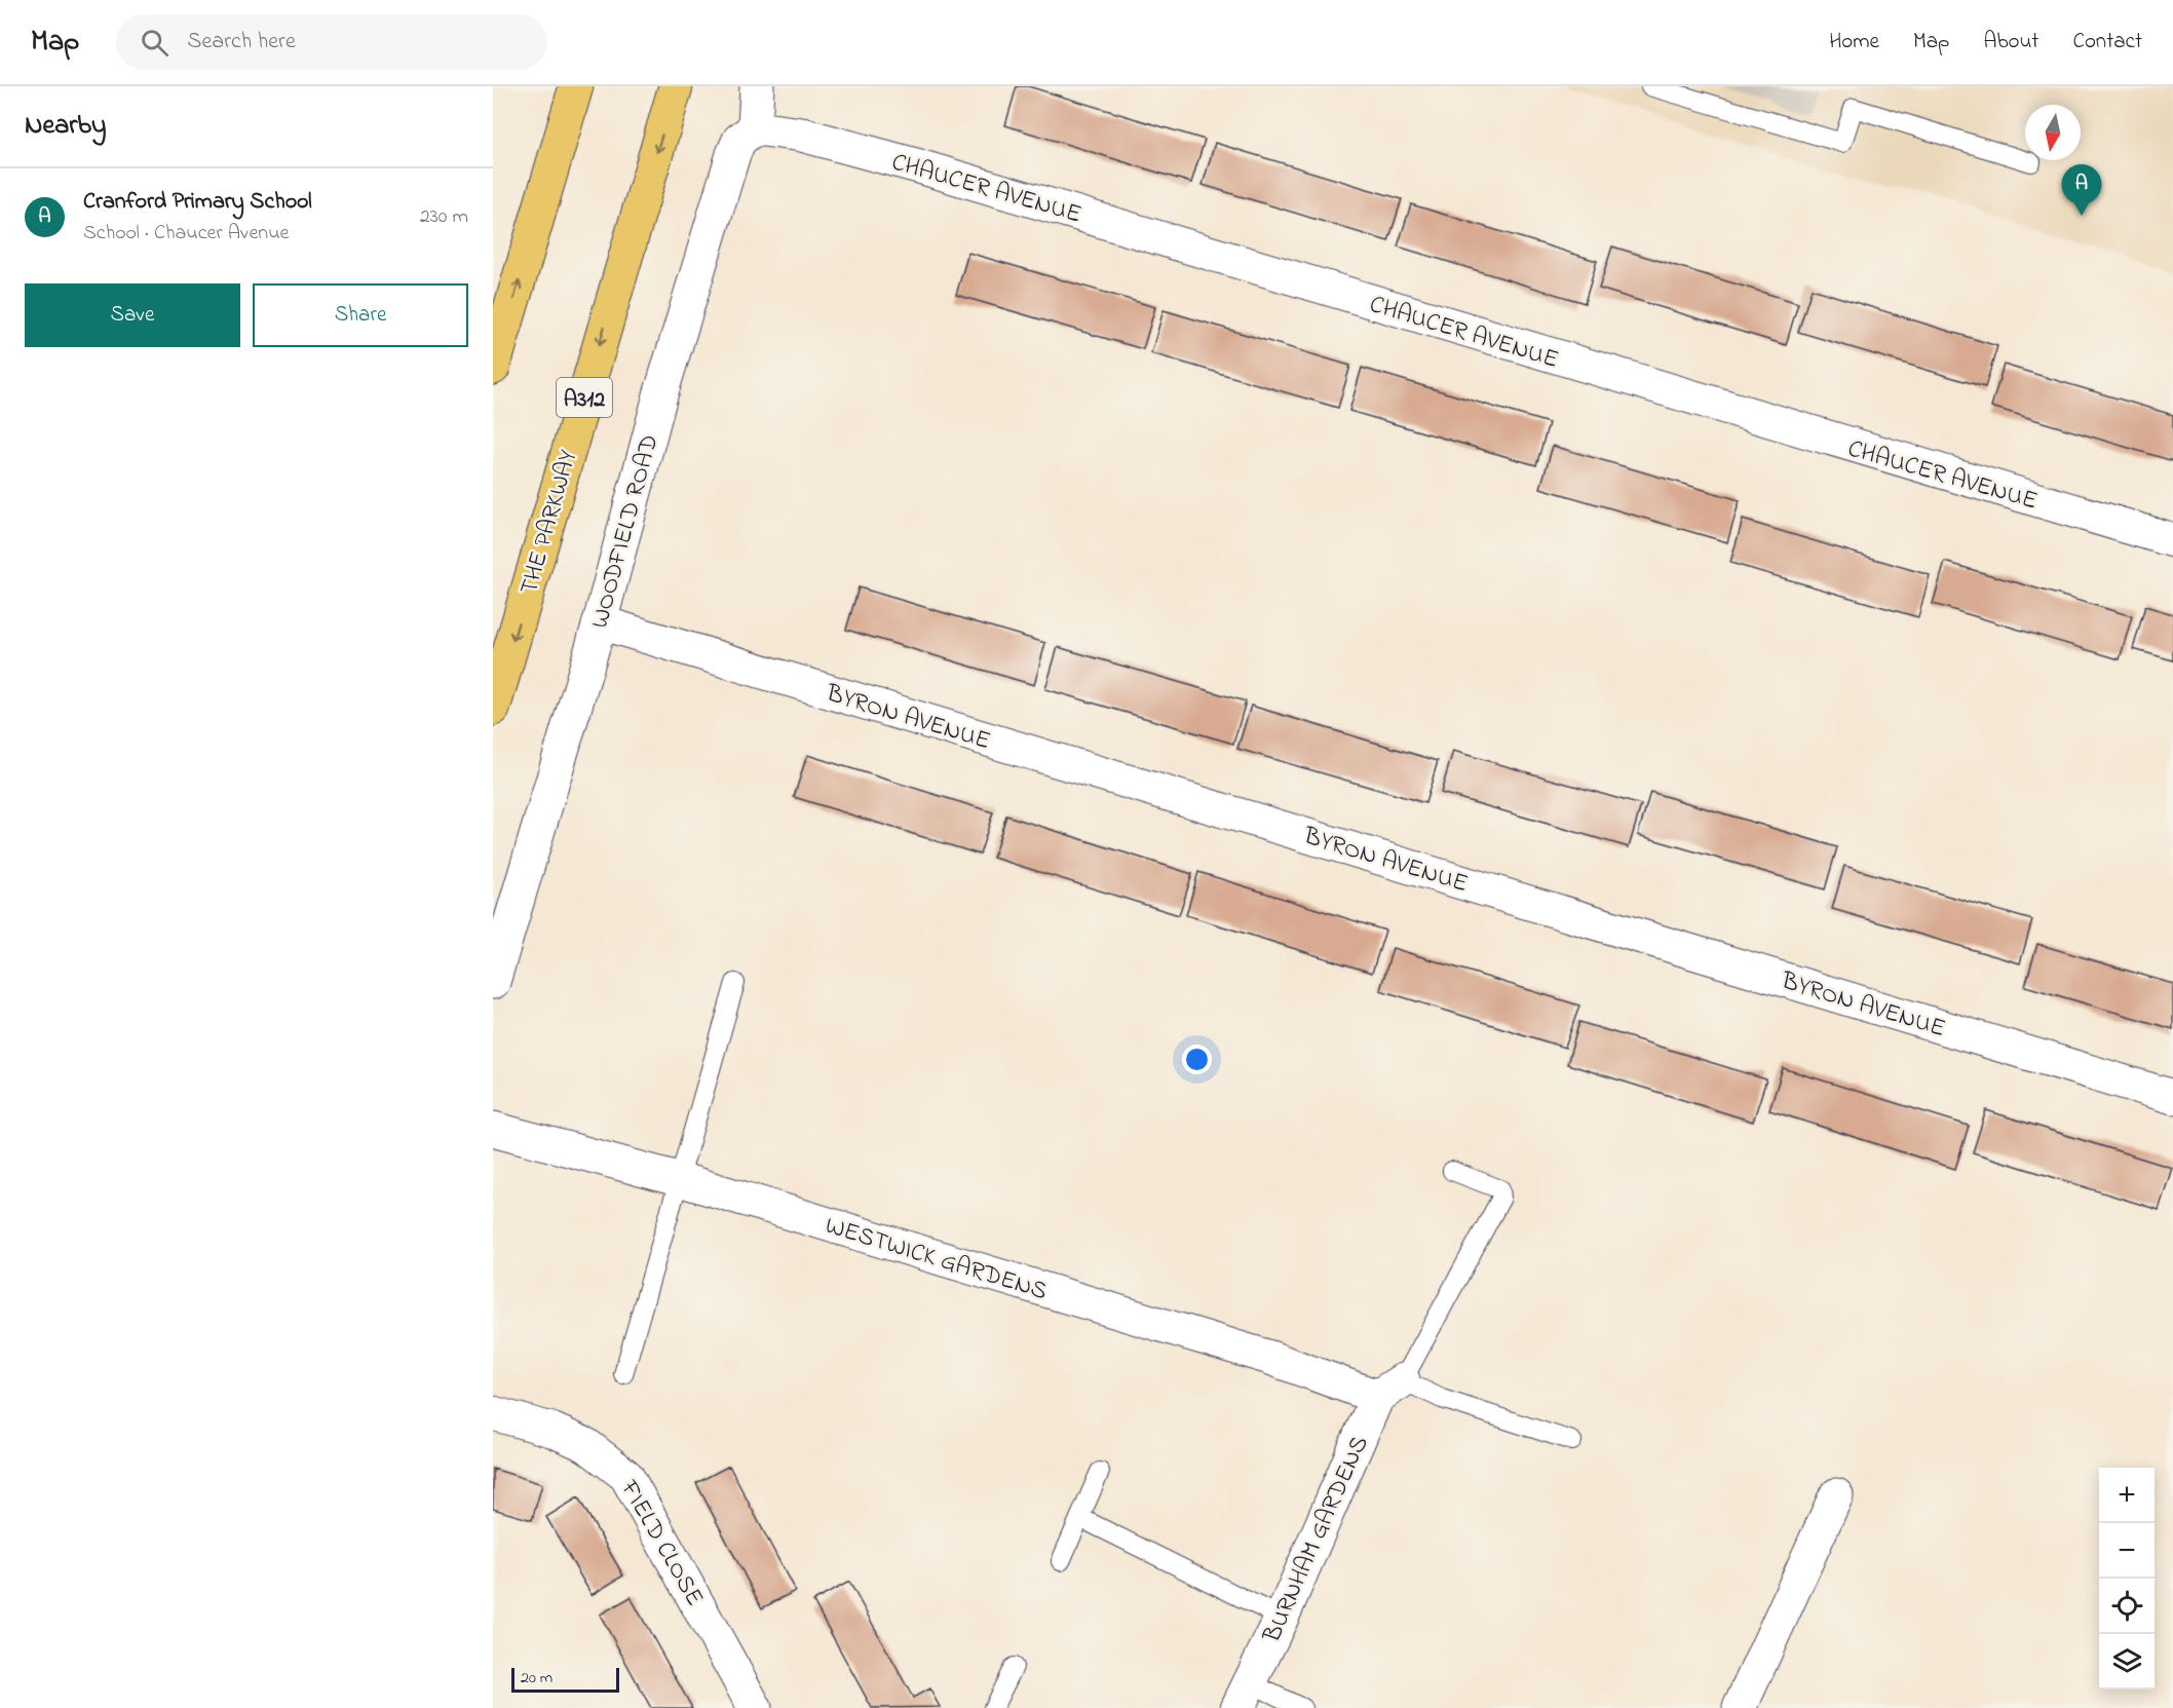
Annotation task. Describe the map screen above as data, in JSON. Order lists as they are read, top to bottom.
{
  "streets": {
    "highway": ["A312", "THE PARKWAY"],
    "street": [
      "CHAUCER AVENUE",
      "WOODFIELD ROAD",
      "BYRON AVENUE",
      "WESTWICK GARDENS",
      "BURNHAM GARDENS",
      "FIELD CLOSE"
    ]
  },
  "crossings": [
    ["CHAUCER AVENUE", "WOODFIELD ROAD"],
    ["WOODFIELD ROAD", "BYRON AVENUE"],
    ["WESTWICK GARDENS", "BURNHAM GARDENS"]
  ],
  "scale_bar": "20 m",
  "north": "bottom",
  "page": {
    "header": "Map",
    "search": "Search here",
    "nav": [
      "Home",
      "Map",
      "About",
      "Contact"
    ],
    "heading": "Nearby",
    "pins": "A",
    "list": [
      {
        "mark": "A",
        "name": "Cranford Primary School",
        "note": "School · Chaucer Avenue",
        "value": "230 m"
      }
    ],
    "buttons": ["Save", "Share"],
    "map_buttons": ["+", "−"],
    "scale": "20 m"
  }
}
